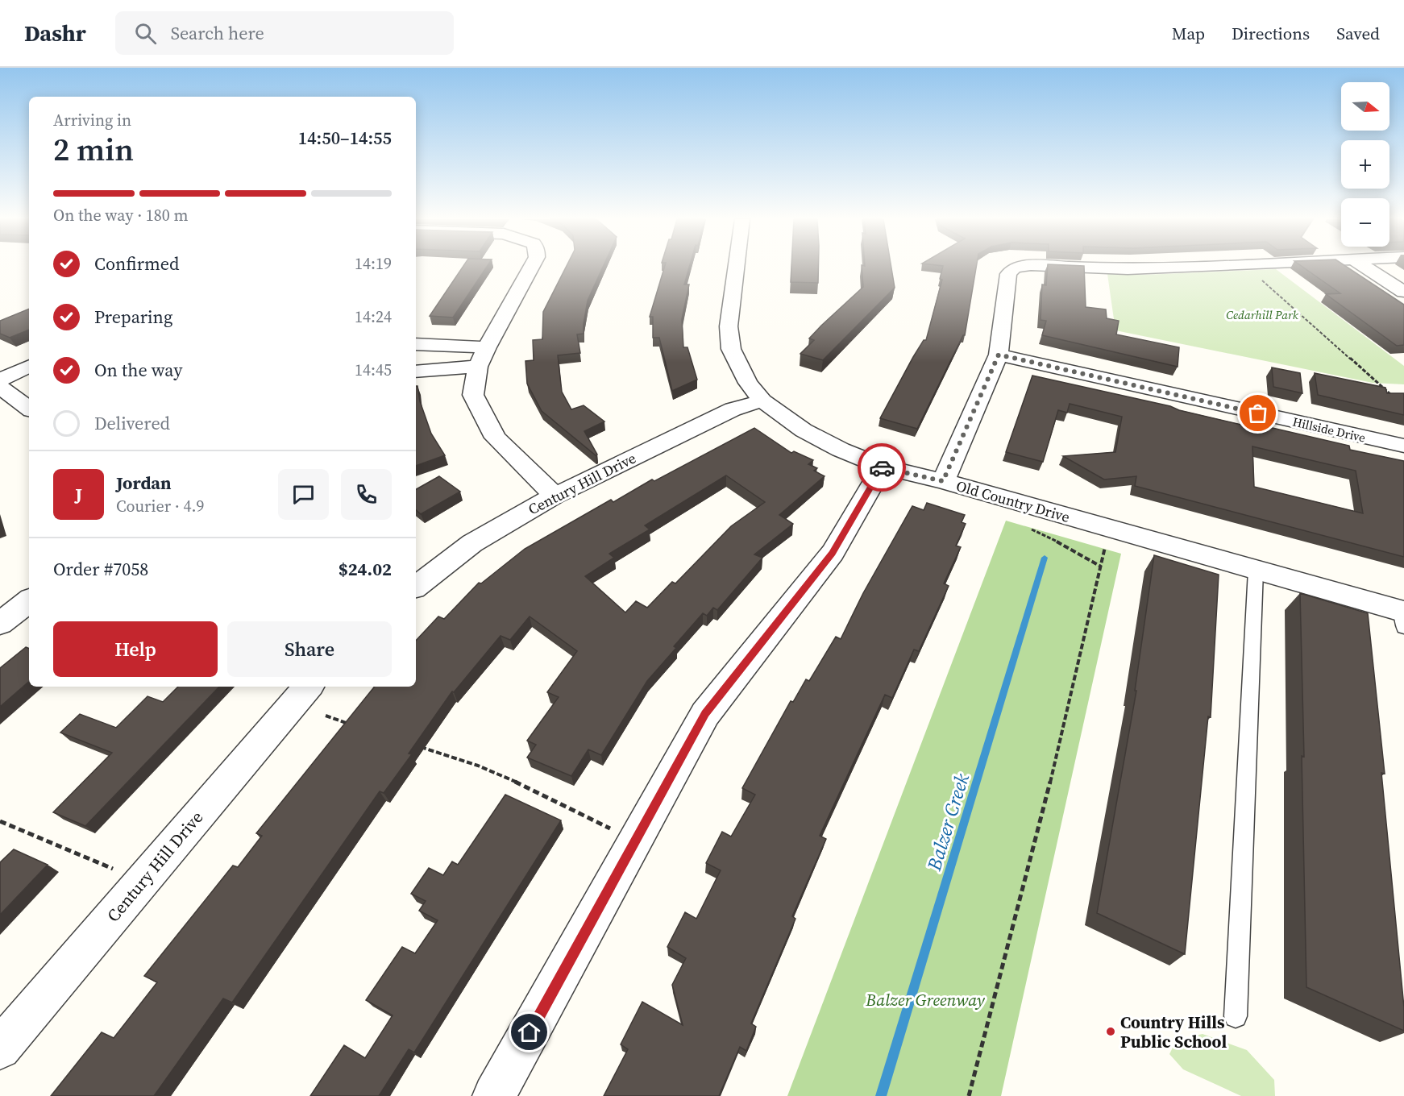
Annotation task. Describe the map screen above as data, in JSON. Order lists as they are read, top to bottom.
{
  "streets": {
    "street": ["Hillside Drive", "Century Hill Drive", "Old Country Drive"]
  },
  "crossings": [
    ["Century Hill Drive", "Old Country Drive"]
  ],
  "water": ["Balzer Creek"],
  "parks": ["Cedarhill Park", "Balzer Greenway"],
  "places": ["Country Hills Public School"],
  "north": "right",
  "page": {
    "header": "Dashr",
    "search": "Search here",
    "nav": ["Map", "Directions", "Saved"],
    "map_buttons": ["+", "−"],
    "heading": ["2 min", "Arriving in", "14:50–14:55"],
    "panel": [
      "Jordan",
      "Courier · 4.9",
      "Order #7058",
      "$24.02"
    ],
    "bar": "On the way · 180 m",
    "list": [
      ["Confirmed", "14:19"],
      ["Preparing", "14:24"],
      ["On the way", "14:45"],
      "Delivered"
    ],
    "round": "J",
    "buttons": ["Help", "Share"]
  }
}
